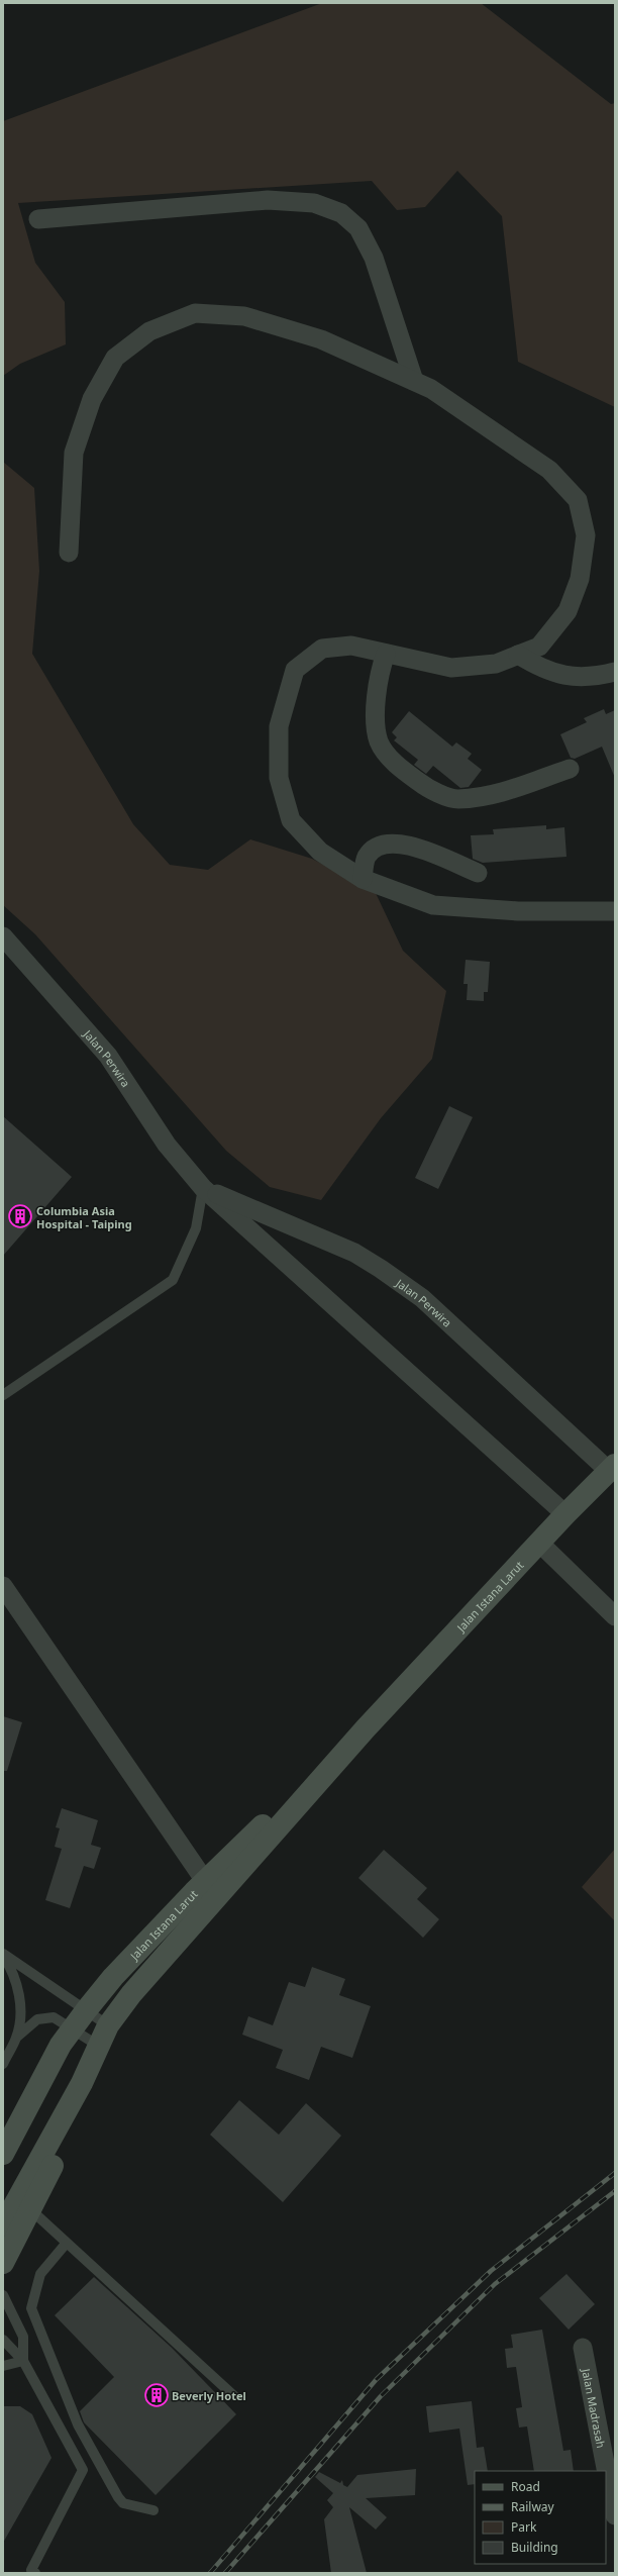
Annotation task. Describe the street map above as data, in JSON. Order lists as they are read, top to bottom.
{
  "streets": {
    "main road": ["Jalan Istana Larut"],
    "street": ["Jalan Perwira", "Jalan Madrasah"]
  },
  "crossings": [
    ["Jalan Perwira", "Jalan Istana Larut"]
  ],
  "places": {
    "building": ["Columbia Asia Hospital - Taiping", "Beverly Hotel"]
  },
  "legend": [
    "Road",
    "Railway",
    "Park",
    "Building"
  ]
}
